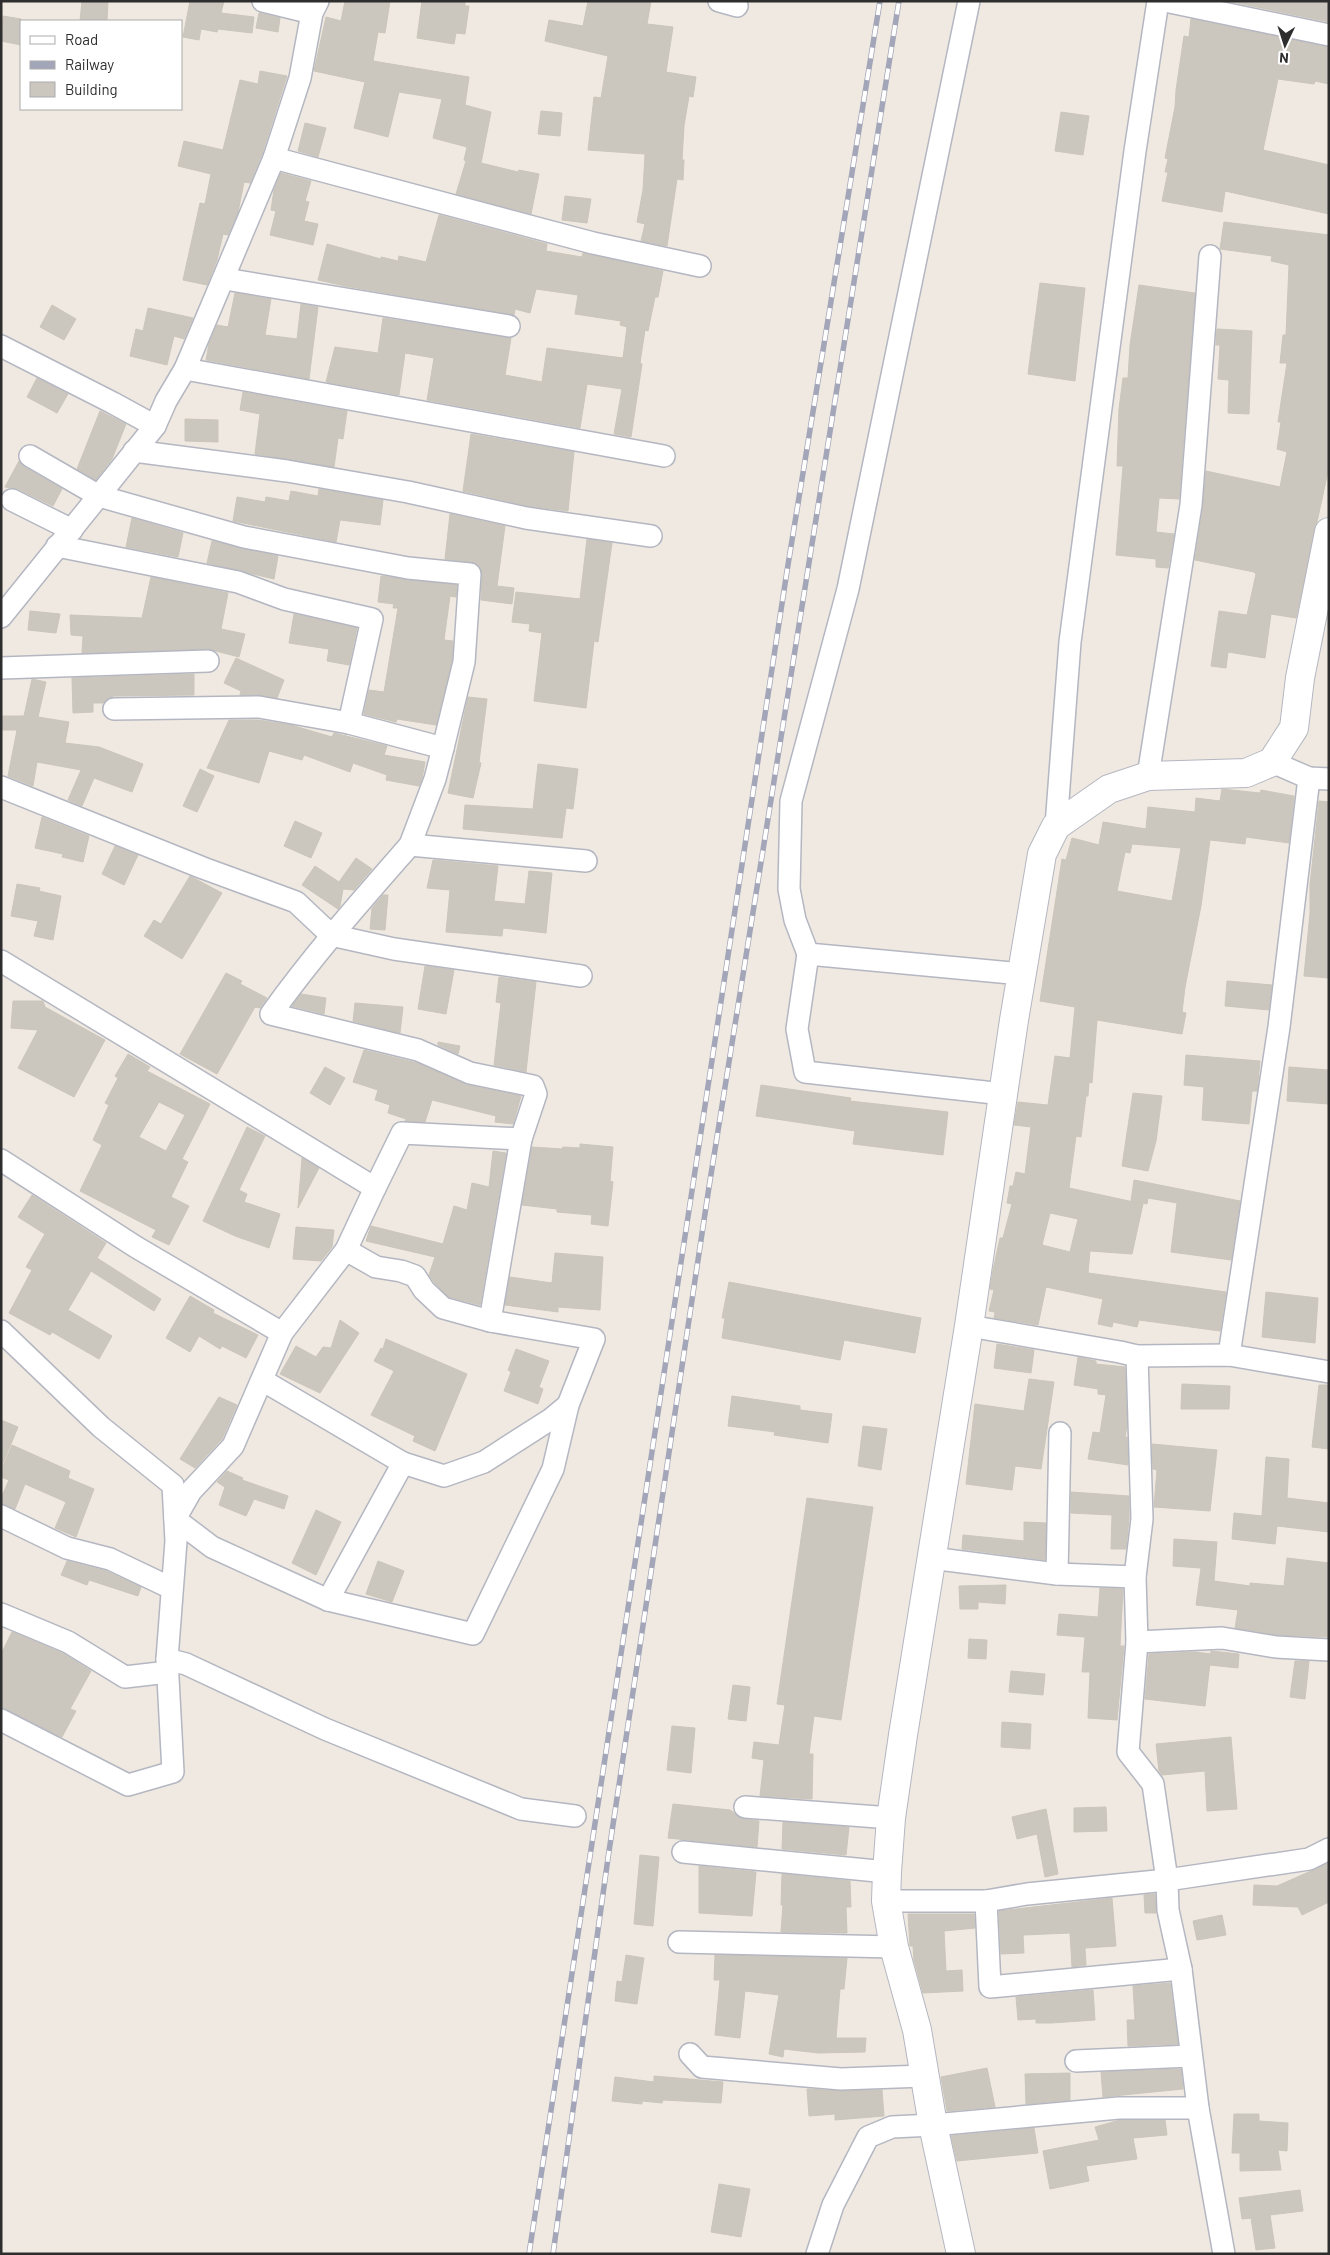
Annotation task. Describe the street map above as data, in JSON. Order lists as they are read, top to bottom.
{
  "legend": ["Road", "Railway", "Building"],
  "north": "bottom"
}
